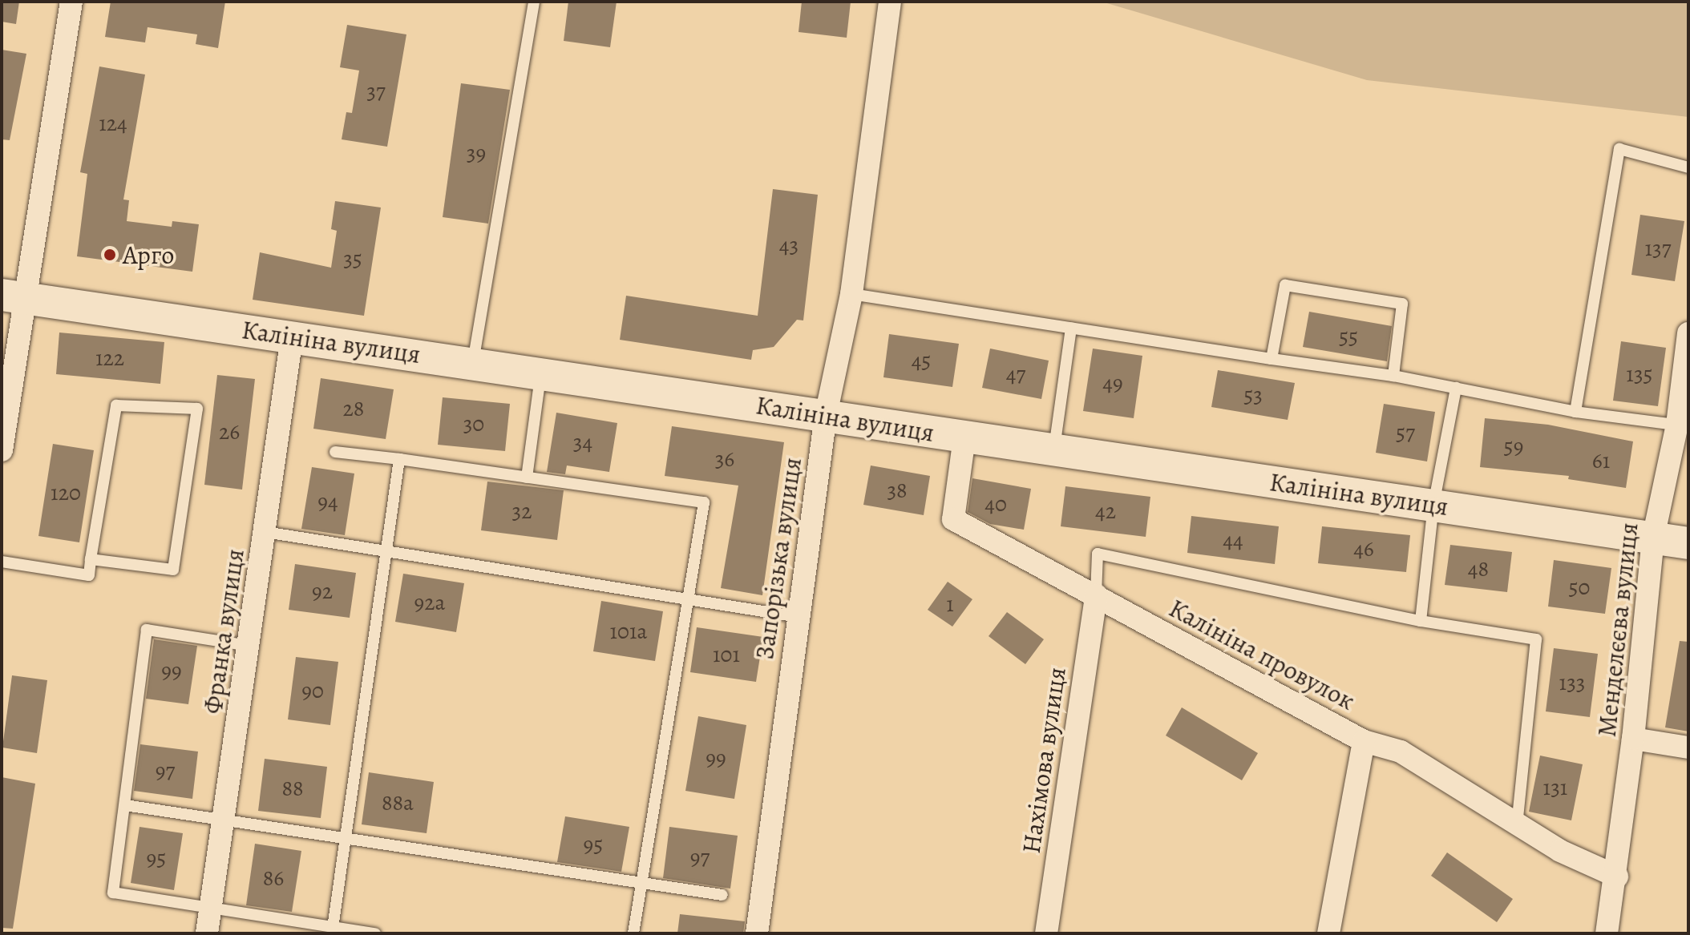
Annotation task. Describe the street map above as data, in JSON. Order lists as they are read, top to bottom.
{
  "streets": {
    "street": [
      "Калініна вулиця",
      "Запорізька вулиця",
      "Менделєєва вулиця",
      "Франка вулиця",
      "Калініна провулок",
      "Нахімова вулиця"
    ]
  },
  "crossings": [
    ["Калініна вулиця", "Запорізька вулиця"],
    ["Калініна вулиця", "Менделєєва вулиця"],
    ["Калініна вулиця", "Франка вулиця"],
    ["Калініна вулиця", "Калініна провулок"],
    ["Менделєєва вулиця", "Калініна провулок"],
    ["Калініна провулок", "Нахімова вулиця"]
  ],
  "places": ["Арго"],
  "house_numbers": [
    "37",
    "124",
    "39",
    "43",
    "137",
    "35",
    "55",
    "122",
    "45",
    "47",
    "135",
    "49",
    "53",
    "28",
    "30",
    "26",
    "57",
    "34",
    "59",
    "36",
    "61",
    "38",
    "120",
    "94",
    "40",
    "32",
    "42",
    "44",
    "46",
    "48",
    "50",
    "92",
    "92а",
    "1",
    "101а",
    "101",
    "99",
    "133",
    "90",
    "99",
    "97",
    "131",
    "88",
    "88а",
    "95",
    "97",
    "95",
    "86"
  ]
}
